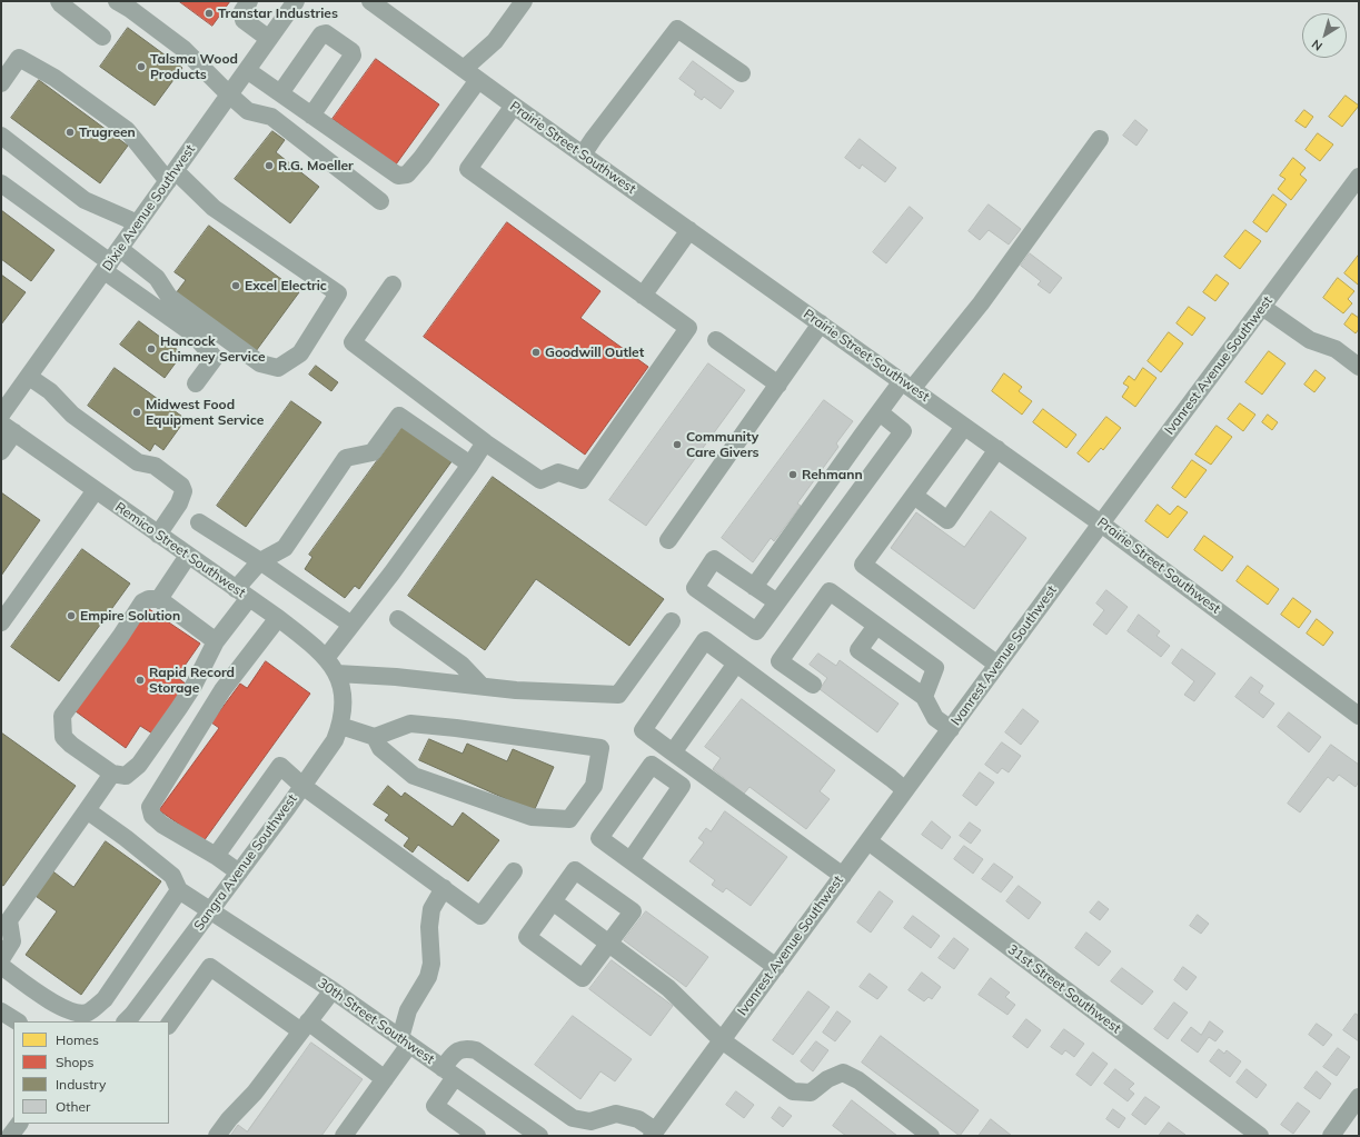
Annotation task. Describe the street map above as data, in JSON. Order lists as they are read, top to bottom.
{
  "streets": {
    "street": [
      "Prairie Street Southwest",
      "Dixie Avenue Southwest",
      "Ivanrest Avenue Southwest",
      "Remico Street Southwest",
      "Sangra Avenue Southwest",
      "31st Street Southwest",
      "30th Street Southwest"
    ]
  },
  "crossings": [
    ["Prairie Street Southwest", "Ivanrest Avenue Southwest"],
    ["Ivanrest Avenue Southwest", "31st Street Southwest"],
    ["Remico Street Southwest", "Sangra Avenue Southwest"],
    ["Sangra Avenue Southwest", "30th Street Southwest"]
  ],
  "places": [
    "Transtar Industries",
    "Talsma Wood Products",
    "Trugreen",
    "R.G. Moeller",
    "Excel Electric",
    "Hancock Chimney Service",
    "Goodwill Outlet",
    "Midwest Food Equipment Service",
    "Community Care Givers",
    "Rehmann",
    "Empire Solution",
    "Rapid Record Storage"
  ],
  "legend": [
    "Homes",
    "Shops",
    "Industry",
    "Other"
  ],
  "north": "bottom left"
}
